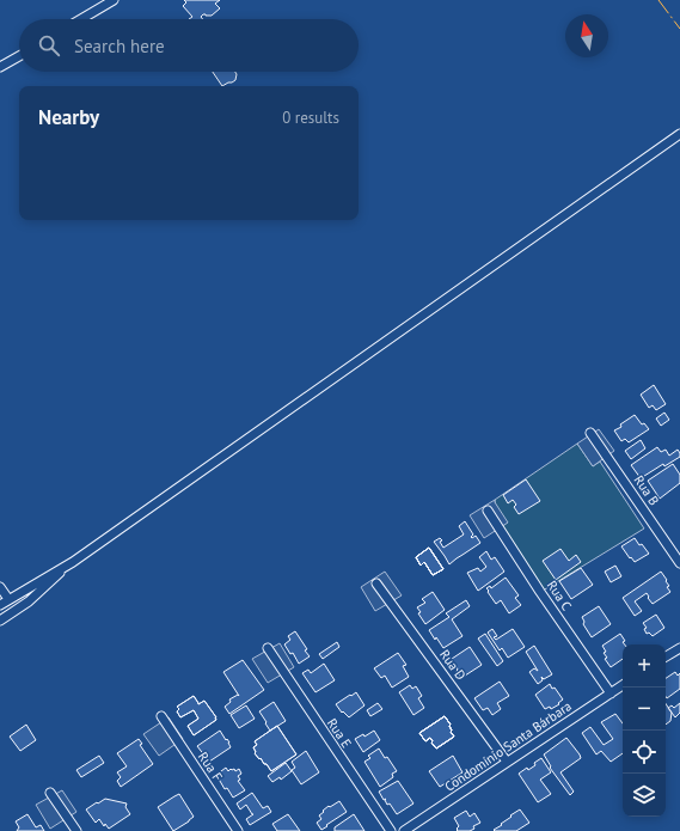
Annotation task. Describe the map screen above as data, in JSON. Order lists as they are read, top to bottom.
{
  "streets": {
    "street": [
      "Rua B",
      "Rua C",
      "Rua D",
      "Rua E",
      "Condomínio Santa Bárbara",
      "Rua F"
    ]
  },
  "crossings": [
    ["Rua C", "Condomínio Santa Bárbara"],
    ["Rua D", "Condomínio Santa Bárbara"]
  ],
  "north": "top",
  "page": {
    "search": "Search here",
    "heading": ["Nearby", "0 results"],
    "map_buttons": ["+", "−"]
  }
}
